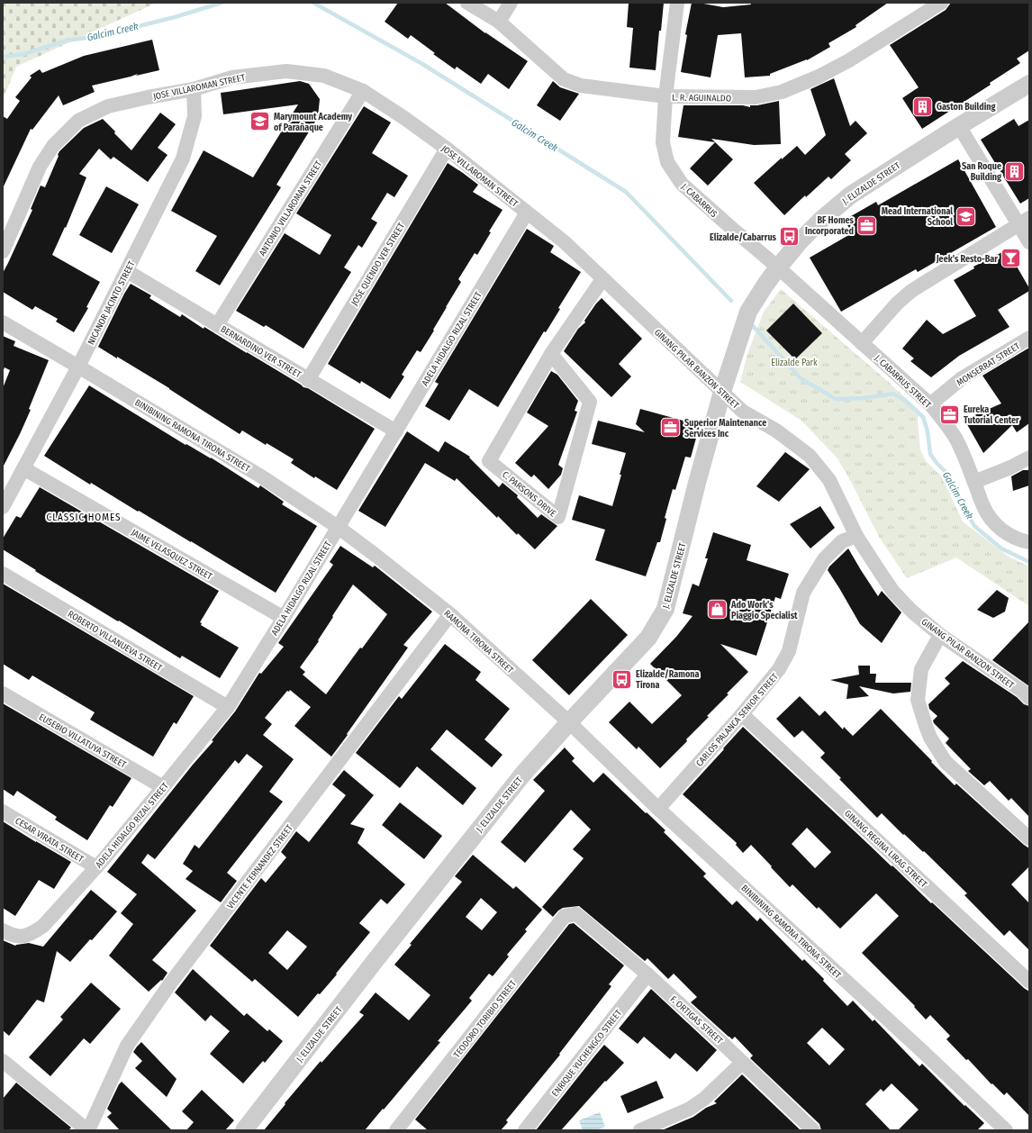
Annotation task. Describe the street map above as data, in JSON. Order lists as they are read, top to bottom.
{
  "streets": {
    "street": [
      "JOSE VILLAROMAN STREET",
      "L. R. AGUINALDO",
      "J. ELIZALDE STREET",
      "J. CABARRUS",
      "ANTONIO VILLAROMAN STREET",
      "JOSE QUENDO VER STREET",
      "NICANOR JACINTO STREET",
      "ADELA HIDALGO RIZAL STREET",
      "BERNARDINO VER STREET",
      "MONSERRAT STREET",
      "GINANG PILAR BANZON STREET",
      "J. CABARRUS STREET",
      "BINIBINING RAMONA TIRONA STREET",
      "C. PARSONS DRIVE",
      "JAIME VELASQUEZ STREET",
      "ROBERTO VILLANUEVA STREET",
      "RAMONA TIRONA STREET",
      "CARLOS PALANCA SENIOR STREET",
      "EUSEBIO VILLATUYA STREET",
      "CESAR VIRATA STREET",
      "GINANG REGINA LIRAG STREET",
      "VICENTE FERNANDEZ STREET",
      "TEODORO TORIBIO STREET",
      "F. ORTIGAS STREET",
      "ENRIQUE YUCHENGCO STREET"
    ]
  },
  "crossings": [
    ["JOSE VILLAROMAN STREET", "ANTONIO VILLAROMAN STREET"],
    ["JOSE VILLAROMAN STREET", "JOSE QUENDO VER STREET"],
    ["JOSE VILLAROMAN STREET", "NICANOR JACINTO STREET"],
    ["JOSE VILLAROMAN STREET", "ADELA HIDALGO RIZAL STREET"],
    ["JOSE VILLAROMAN STREET", "GINANG PILAR BANZON STREET"],
    ["JOSE VILLAROMAN STREET", "C. PARSONS DRIVE"],
    ["L. R. AGUINALDO", "J. CABARRUS"],
    ["J. ELIZALDE STREET", "J. CABARRUS"],
    ["J. ELIZALDE STREET", "GINANG PILAR BANZON STREET"],
    ["J. ELIZALDE STREET", "J. CABARRUS STREET"],
    ["J. ELIZALDE STREET", "BINIBINING RAMONA TIRONA STREET"],
    ["J. ELIZALDE STREET", "RAMONA TIRONA STREET"],
    ["J. CABARRUS", "J. CABARRUS STREET"],
    ["ANTONIO VILLAROMAN STREET", "BERNARDINO VER STREET"],
    ["JOSE QUENDO VER STREET", "BERNARDINO VER STREET"],
    ["NICANOR JACINTO STREET", "BERNARDINO VER STREET"],
    ["NICANOR JACINTO STREET", "BINIBINING RAMONA TIRONA STREET"],
    ["NICANOR JACINTO STREET", "JAIME VELASQUEZ STREET"],
    ["ADELA HIDALGO RIZAL STREET", "BERNARDINO VER STREET"],
    ["ADELA HIDALGO RIZAL STREET", "BINIBINING RAMONA TIRONA STREET"],
    ["ADELA HIDALGO RIZAL STREET", "JAIME VELASQUEZ STREET"],
    ["ADELA HIDALGO RIZAL STREET", "ROBERTO VILLANUEVA STREET"],
    ["ADELA HIDALGO RIZAL STREET", "EUSEBIO VILLATUYA STREET"],
    ["ADELA HIDALGO RIZAL STREET", "CESAR VIRATA STREET"],
    ["MONSERRAT STREET", "J. CABARRUS STREET"],
    ["GINANG PILAR BANZON STREET", "C. PARSONS DRIVE"],
    ["GINANG PILAR BANZON STREET", "CARLOS PALANCA SENIOR STREET"],
    ["BINIBINING RAMONA TIRONA STREET", "RAMONA TIRONA STREET"],
    ["BINIBINING RAMONA TIRONA STREET", "CARLOS PALANCA SENIOR STREET"],
    ["RAMONA TIRONA STREET", "VICENTE FERNANDEZ STREET"],
    ["CARLOS PALANCA SENIOR STREET", "GINANG REGINA LIRAG STREET"],
    ["TEODORO TORIBIO STREET", "F. ORTIGAS STREET"],
    ["F. ORTIGAS STREET", "ENRIQUE YUCHENGCO STREET"]
  ],
  "districts": ["CLASSIC HOMES"],
  "water": ["Galcim Creek"],
  "parks": ["Elizalde Park"],
  "places": {
    "building": ["Gaston Building", "San Roque Building"],
    "school or university": ["Marymount Academy of Parañaque", "Mead International School"],
    "office": ["BF Homes Incorporated", "Eureka Tutorial Center", "Superior Maintenance Services Inc"],
    "bus stop": ["Elizalde/Cabarrus", "Elizalde/Ramona Tirona"],
    "bar": ["Jeek's Resto-Bar"],
    "shop": ["Ado Work's Piaggio Specialist"]
  }
}
